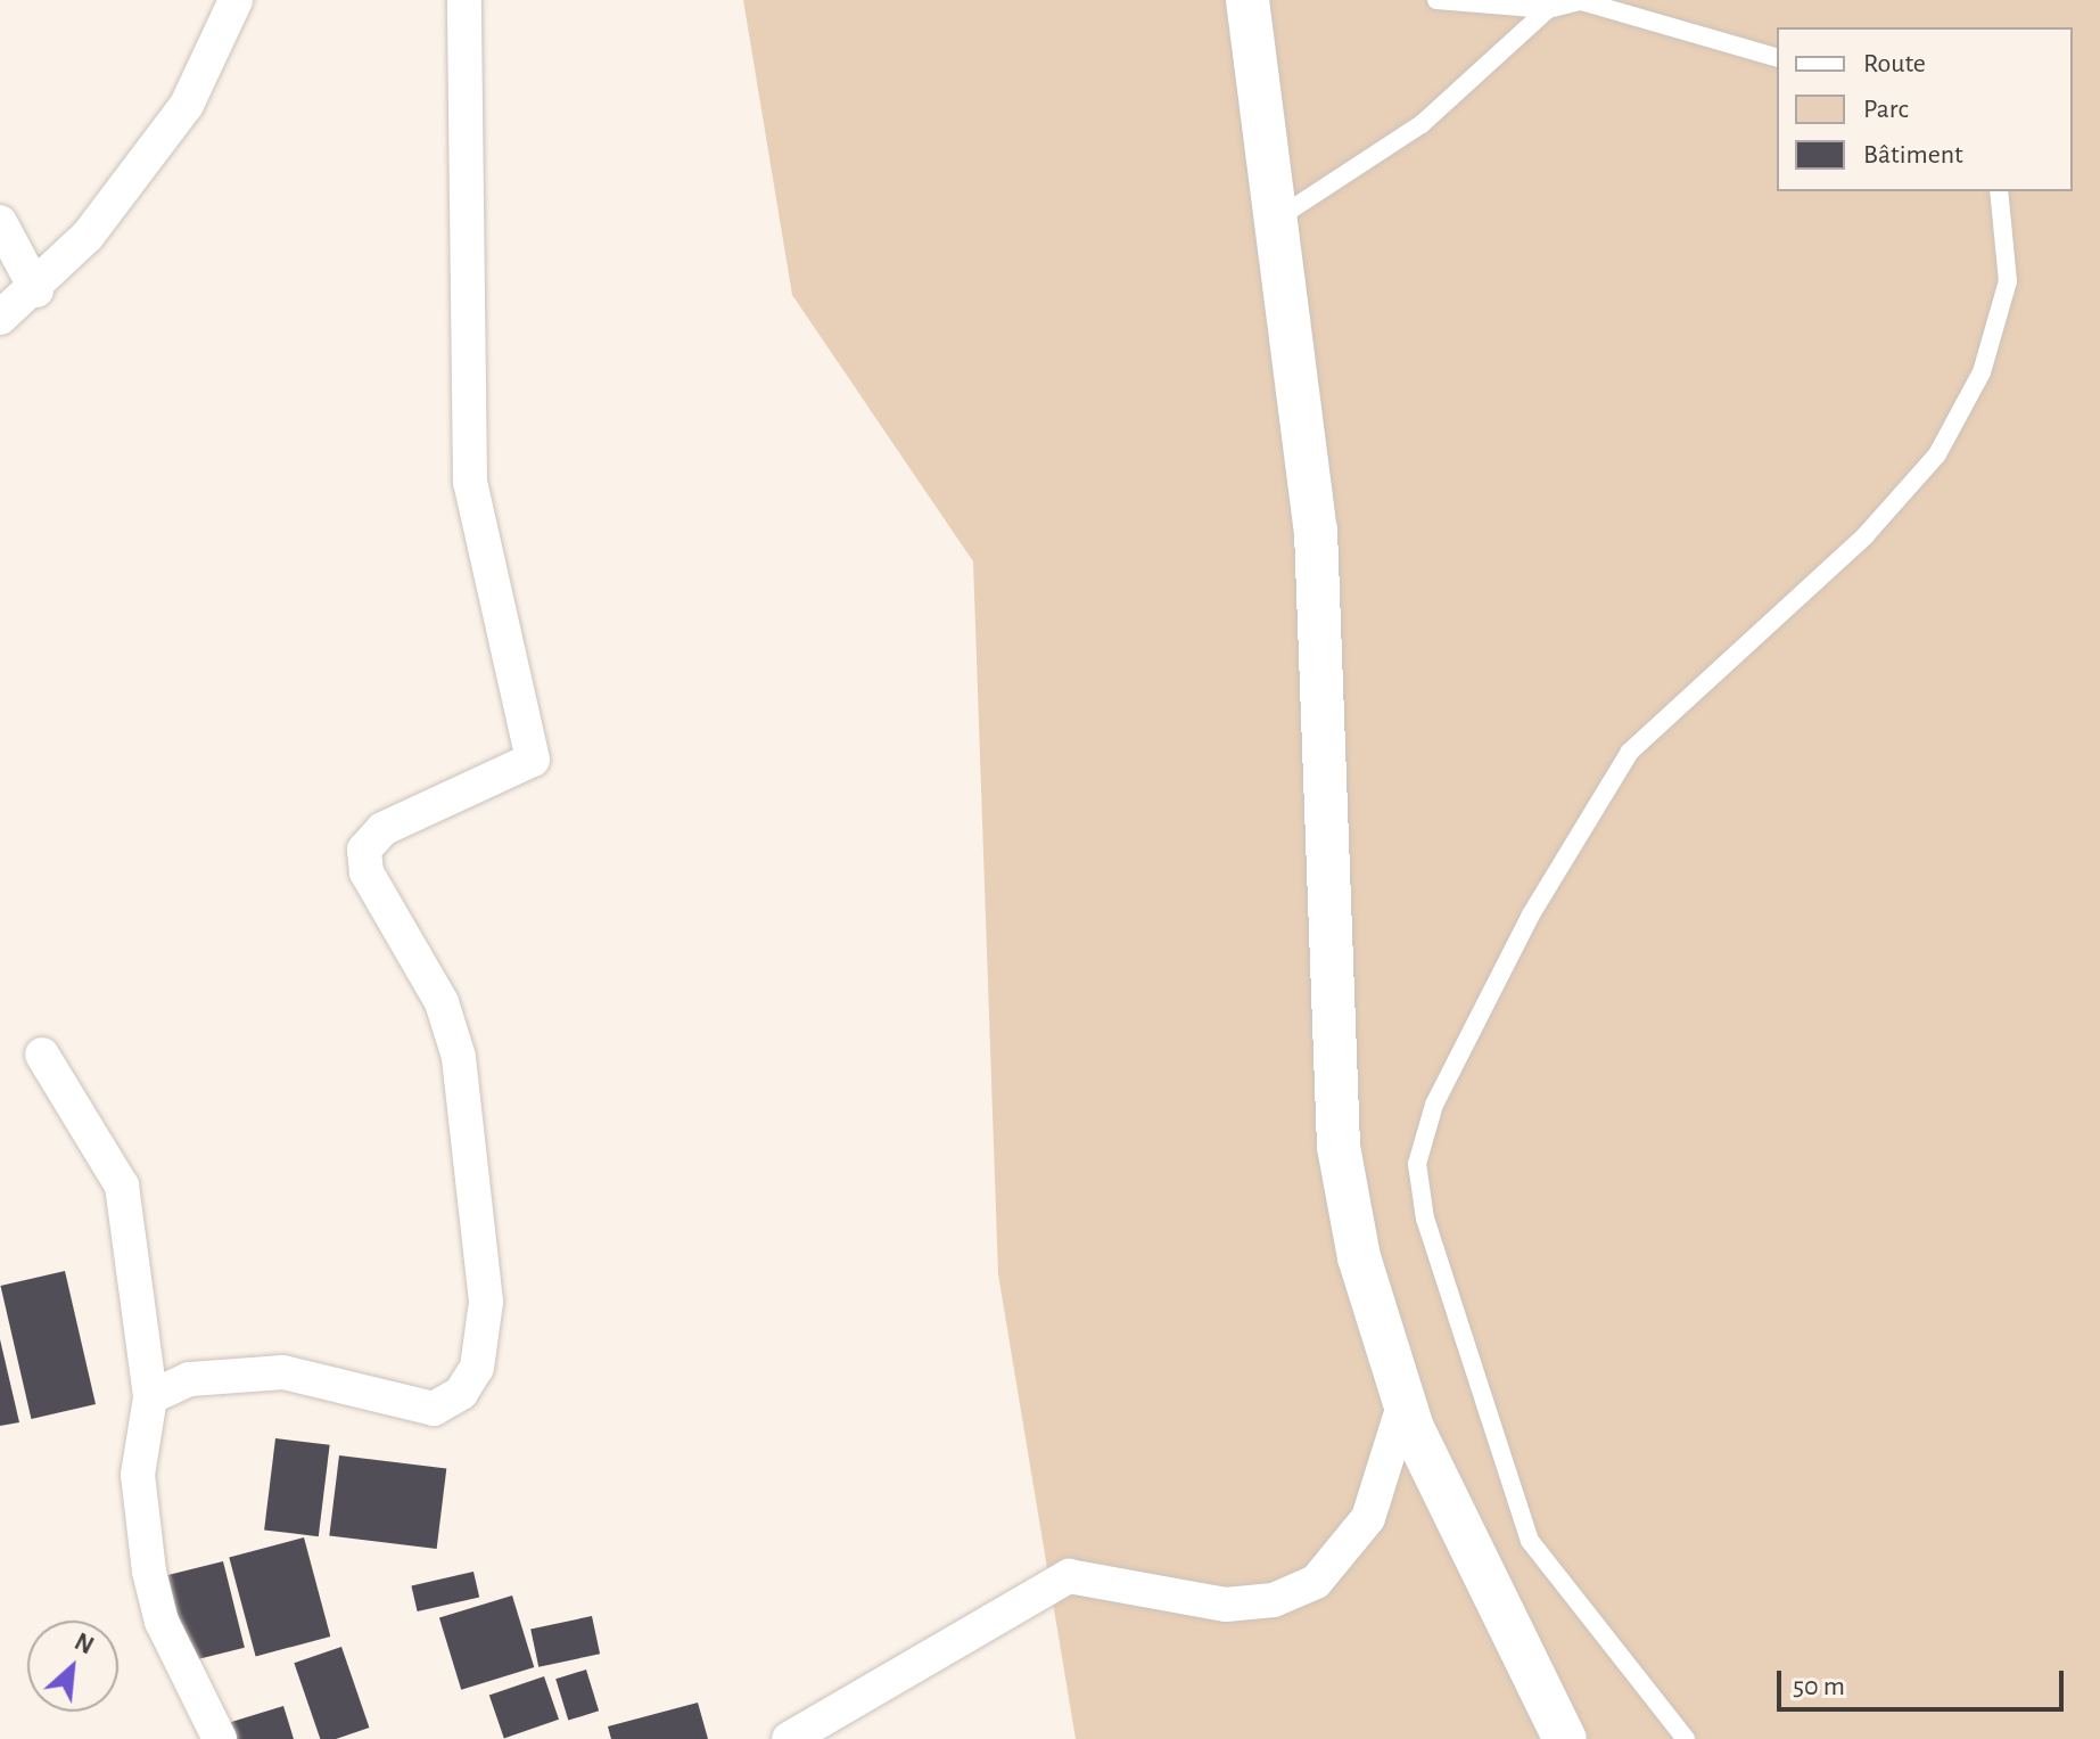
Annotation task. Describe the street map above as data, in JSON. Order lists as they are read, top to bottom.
{
  "legend": ["Route", "Parc", "Bâtiment"],
  "scale_bar": "50 m",
  "north": "top right"
}
